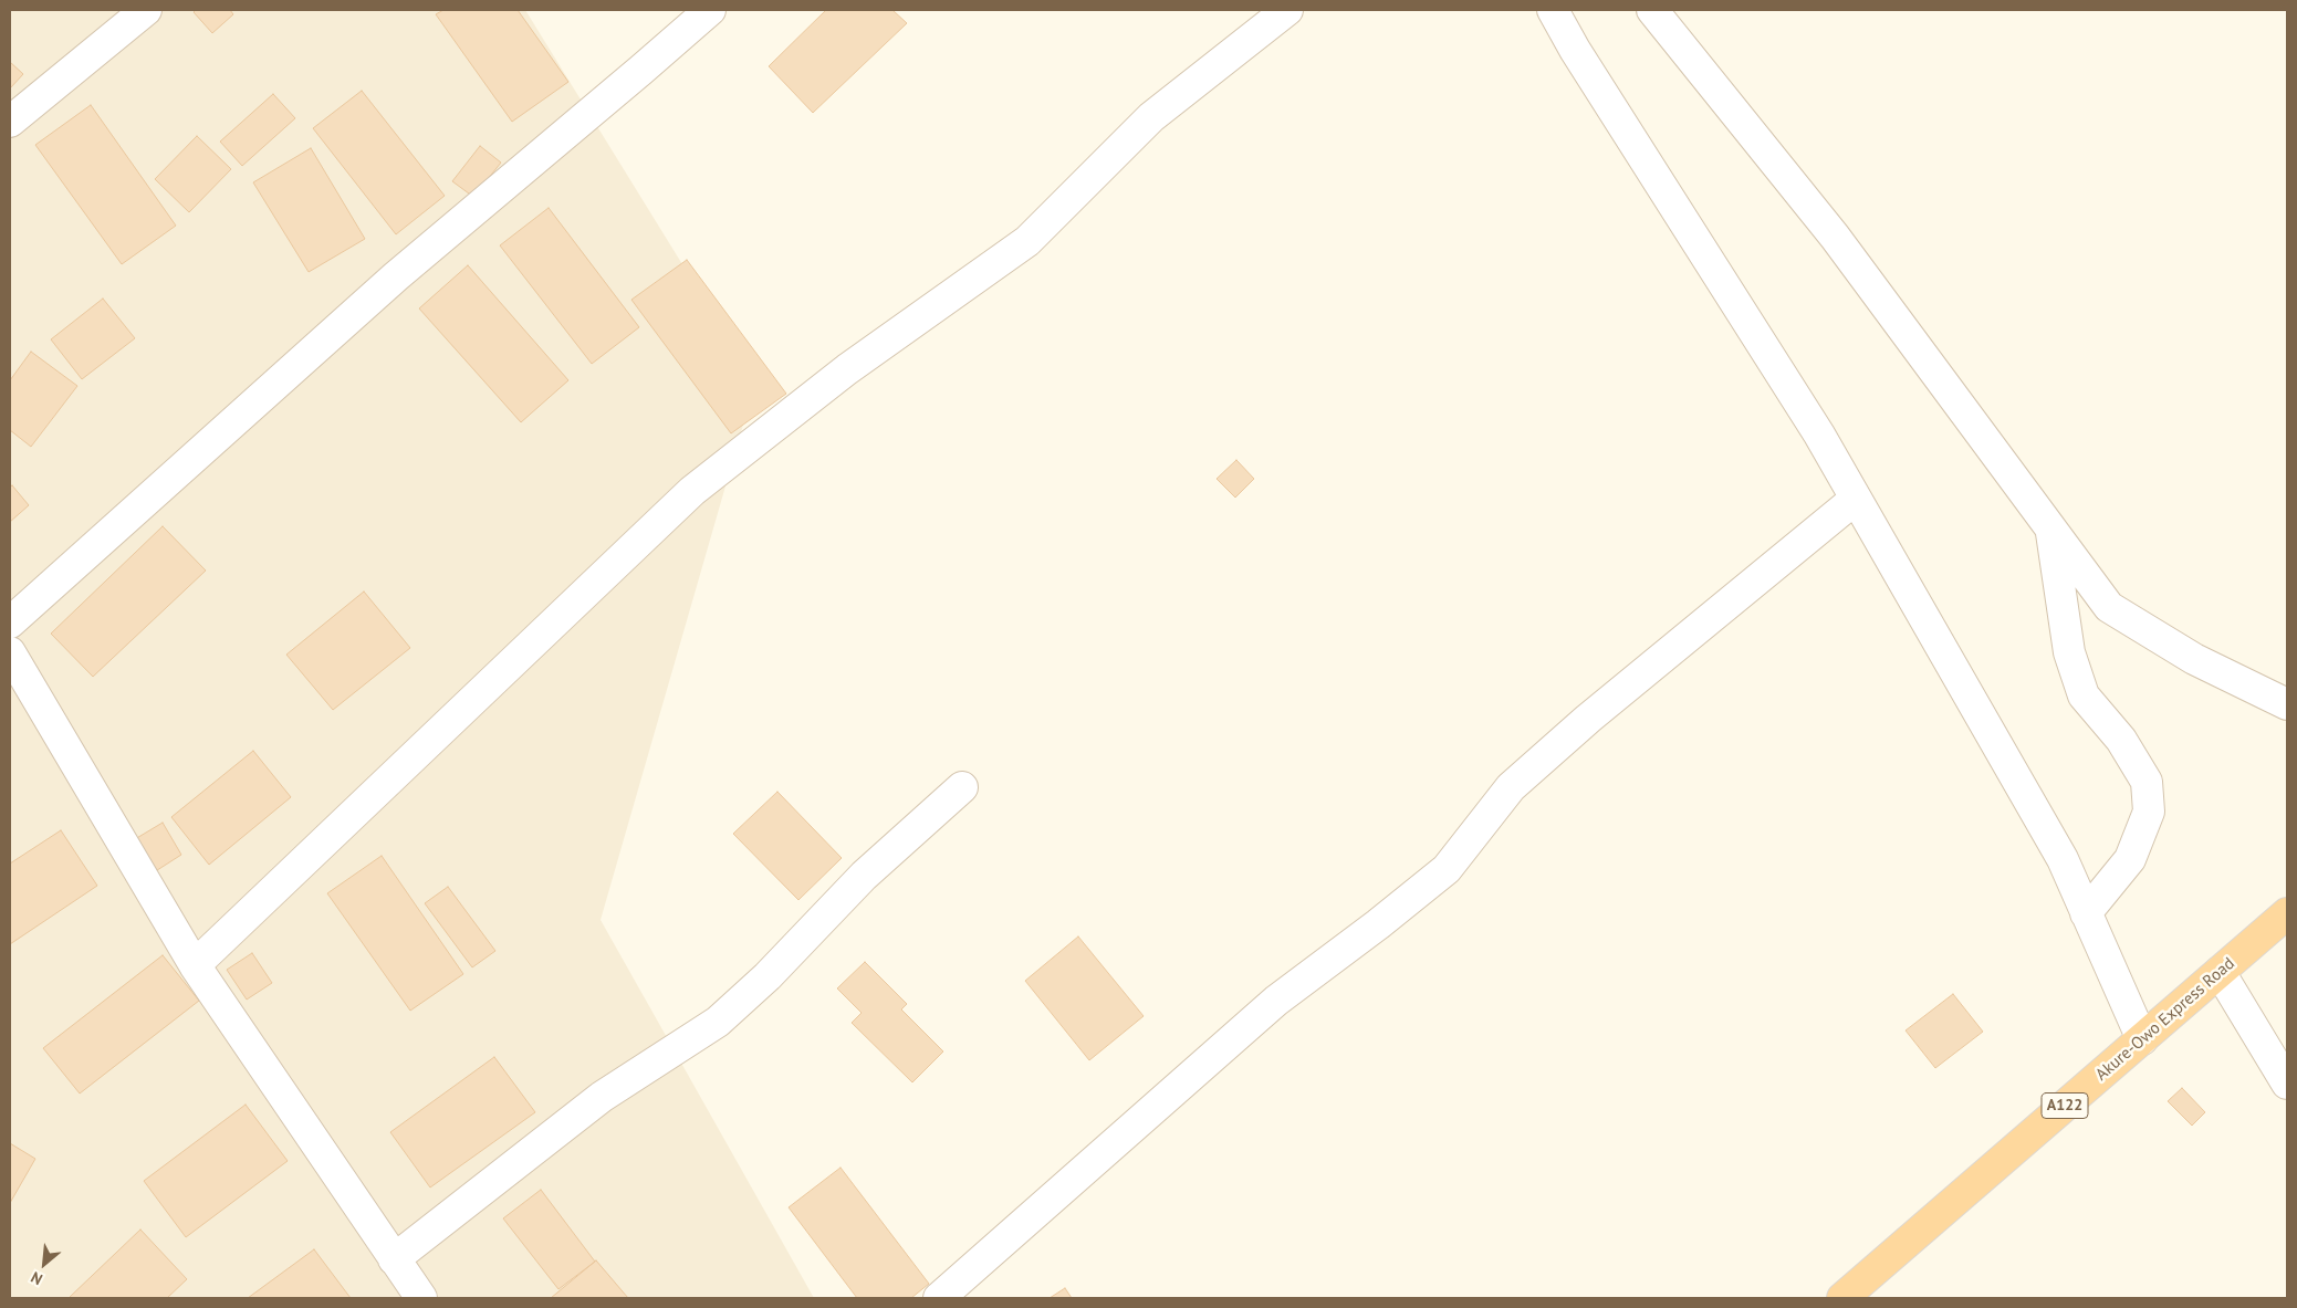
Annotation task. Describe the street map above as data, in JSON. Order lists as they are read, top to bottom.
{
  "streets": {
    "highway": ["Akure-Owo Express Road", "A122"]
  },
  "north": "bottom left"
}
